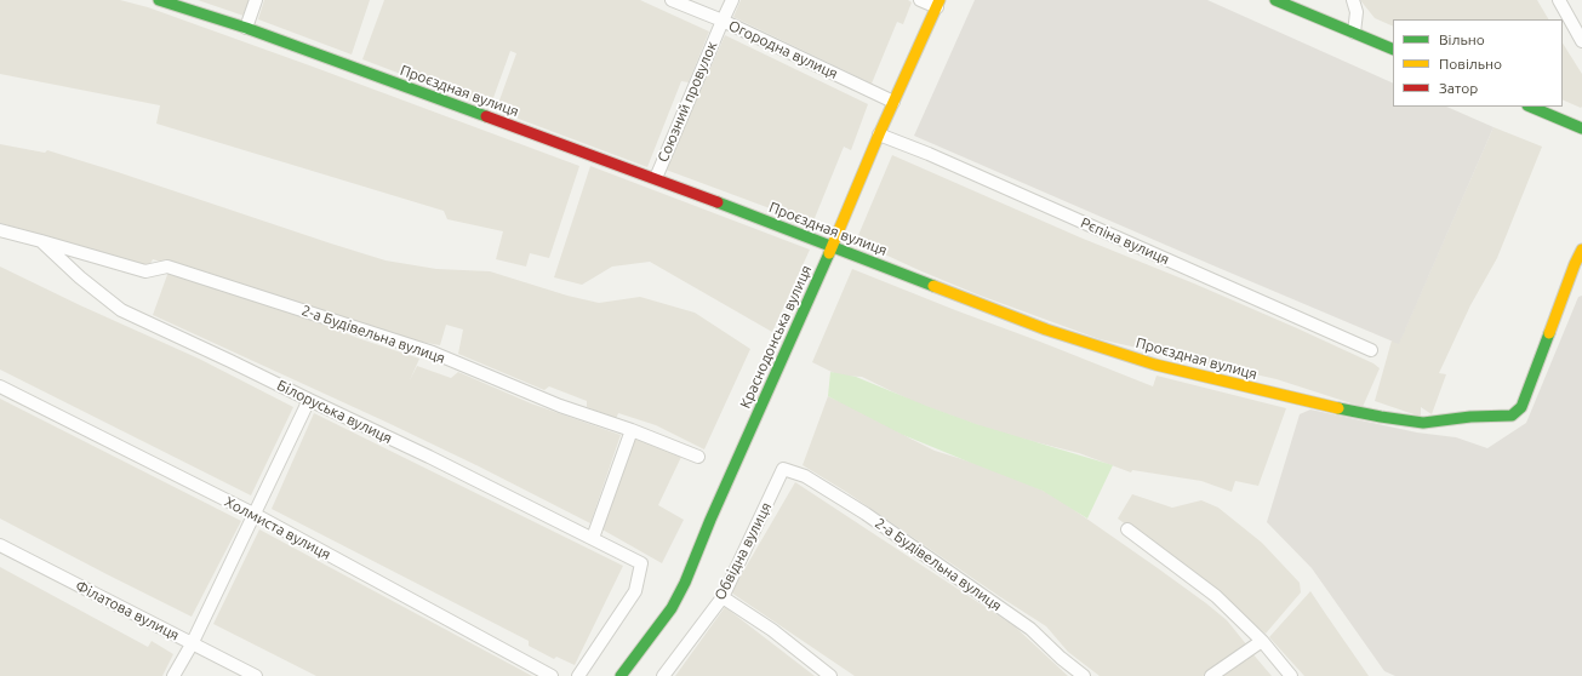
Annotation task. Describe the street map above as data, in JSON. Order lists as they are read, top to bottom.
{
  "streets": {
    "street": [
      "Огородна вулиця",
      "Проєздная вулиця",
      "Союзний провулок",
      "Рєпіна вулиця",
      "2-а Будівельна вулиця",
      "Краснодонська вулиця",
      "Білоруська вулиця",
      "Холмиста вулиця",
      "Обвідна вулиця",
      "Філатова вулиця"
    ]
  },
  "crossings": [
    ["Огородна вулиця", "Союзний провулок"],
    ["Огородна вулиця", "Краснодонська вулиця"],
    ["Проєздная вулиця", "Союзний провулок"],
    ["Проєздная вулиця", "Краснодонська вулиця"],
    ["Рєпіна вулиця", "Краснодонська вулиця"],
    ["2-а Будівельна вулиця", "Білоруська вулиця"],
    ["2-а Будівельна вулиця", "Обвідна вулиця"]
  ],
  "legend": ["Вільно", "Повільно", "Затор"]
}
